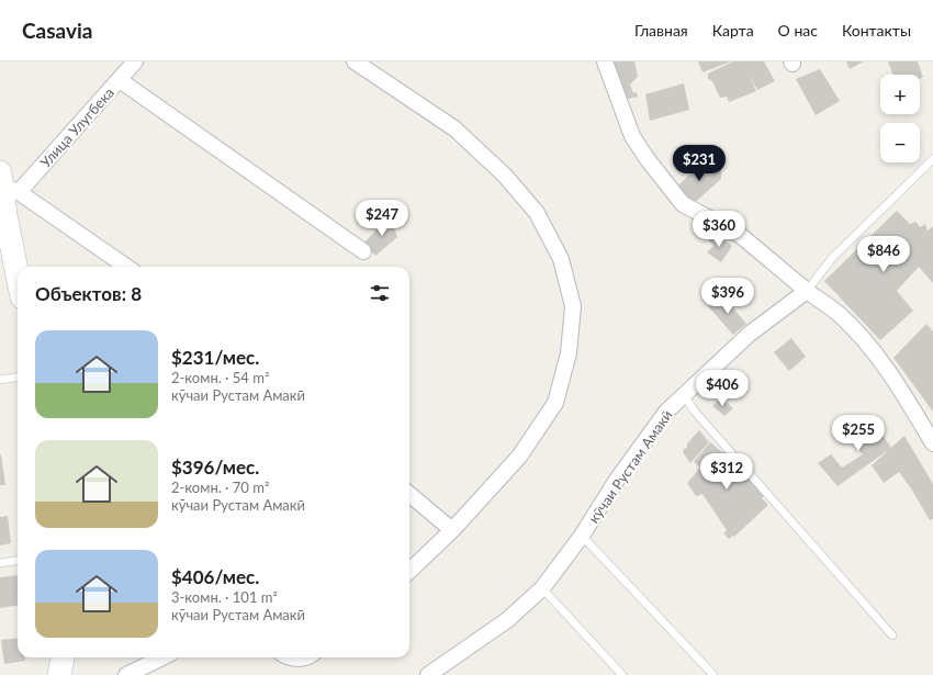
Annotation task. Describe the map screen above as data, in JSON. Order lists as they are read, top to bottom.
{
  "streets": {
    "street": ["Улица Улугбека", "кӯчаи Рустам Амакӣ"]
  },
  "page": {
    "header": "Casavia",
    "nav": [
      "Главная",
      "Карта",
      "О нас",
      "Контакты"
    ],
    "map_buttons": ["+", "−"],
    "price": [
      "$231",
      "$247",
      "$360",
      "$846",
      "$396",
      "$406",
      "$255",
      "$312"
    ],
    "heading": "Объектов: 8",
    "list": [
      {
        "name": "$231/мес.",
        "note": "2-комн. · 54 m² · кӯчаи Рустам Амакӣ"
      },
      {
        "name": "$396/мес.",
        "note": "2-комн. · 70 m² · кӯчаи Рустам Амакӣ"
      },
      {
        "name": "$406/мес.",
        "note": "3-комн. · 101 m² · кӯчаи Рустам Амакӣ"
      }
    ]
  }
}
